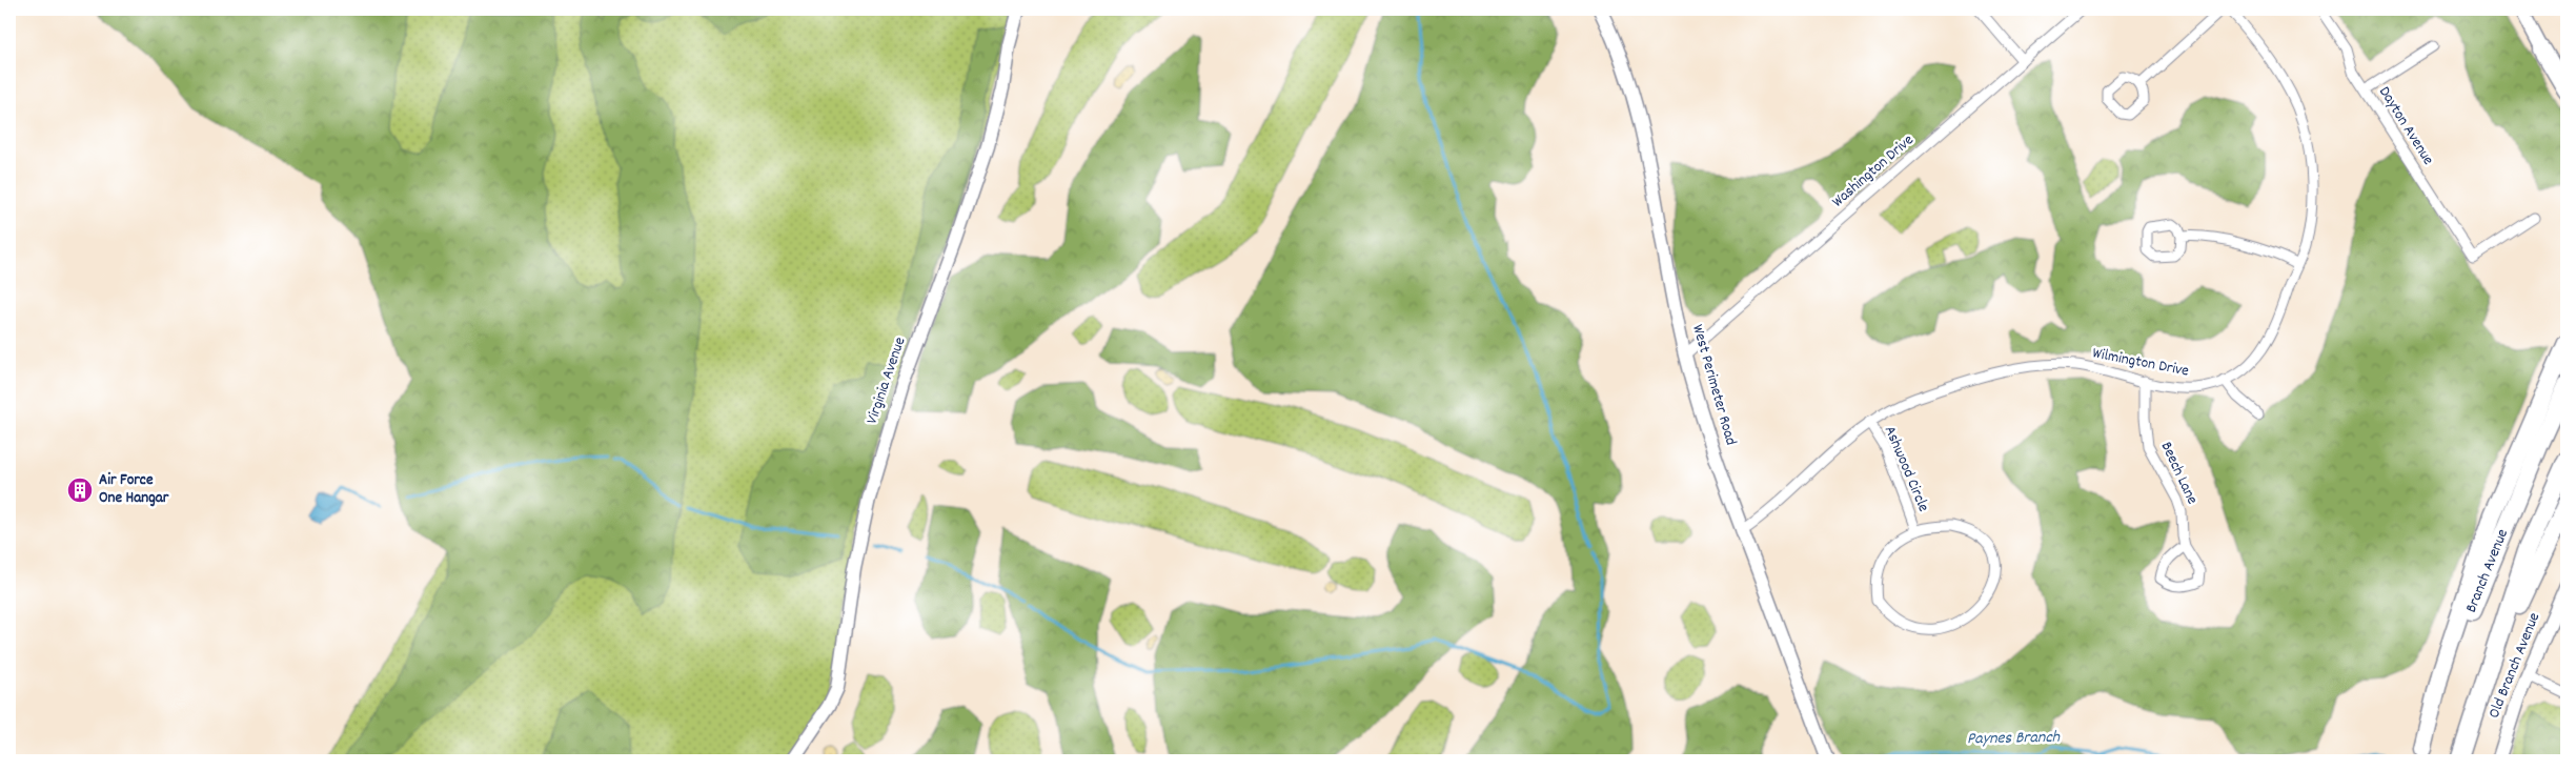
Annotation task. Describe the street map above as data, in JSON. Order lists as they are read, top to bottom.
{
  "streets": {
    "highway": ["Branch Avenue"],
    "street": [
      "Dayton Avenue",
      "Washington Drive",
      "Wilmington Drive",
      "Virginia Avenue",
      "West Perimeter Road",
      "Ashwood Circle",
      "Beech Lane",
      "Old Branch Avenue"
    ]
  },
  "crossings": [
    ["Washington Drive", "West Perimeter Road"],
    ["Wilmington Drive", "West Perimeter Road"],
    ["Wilmington Drive", "Ashwood Circle"],
    ["Wilmington Drive", "Beech Lane"]
  ],
  "water": ["Paynes Branch"],
  "places": {
    "building": ["Air Force One Hangar"]
  }
}
